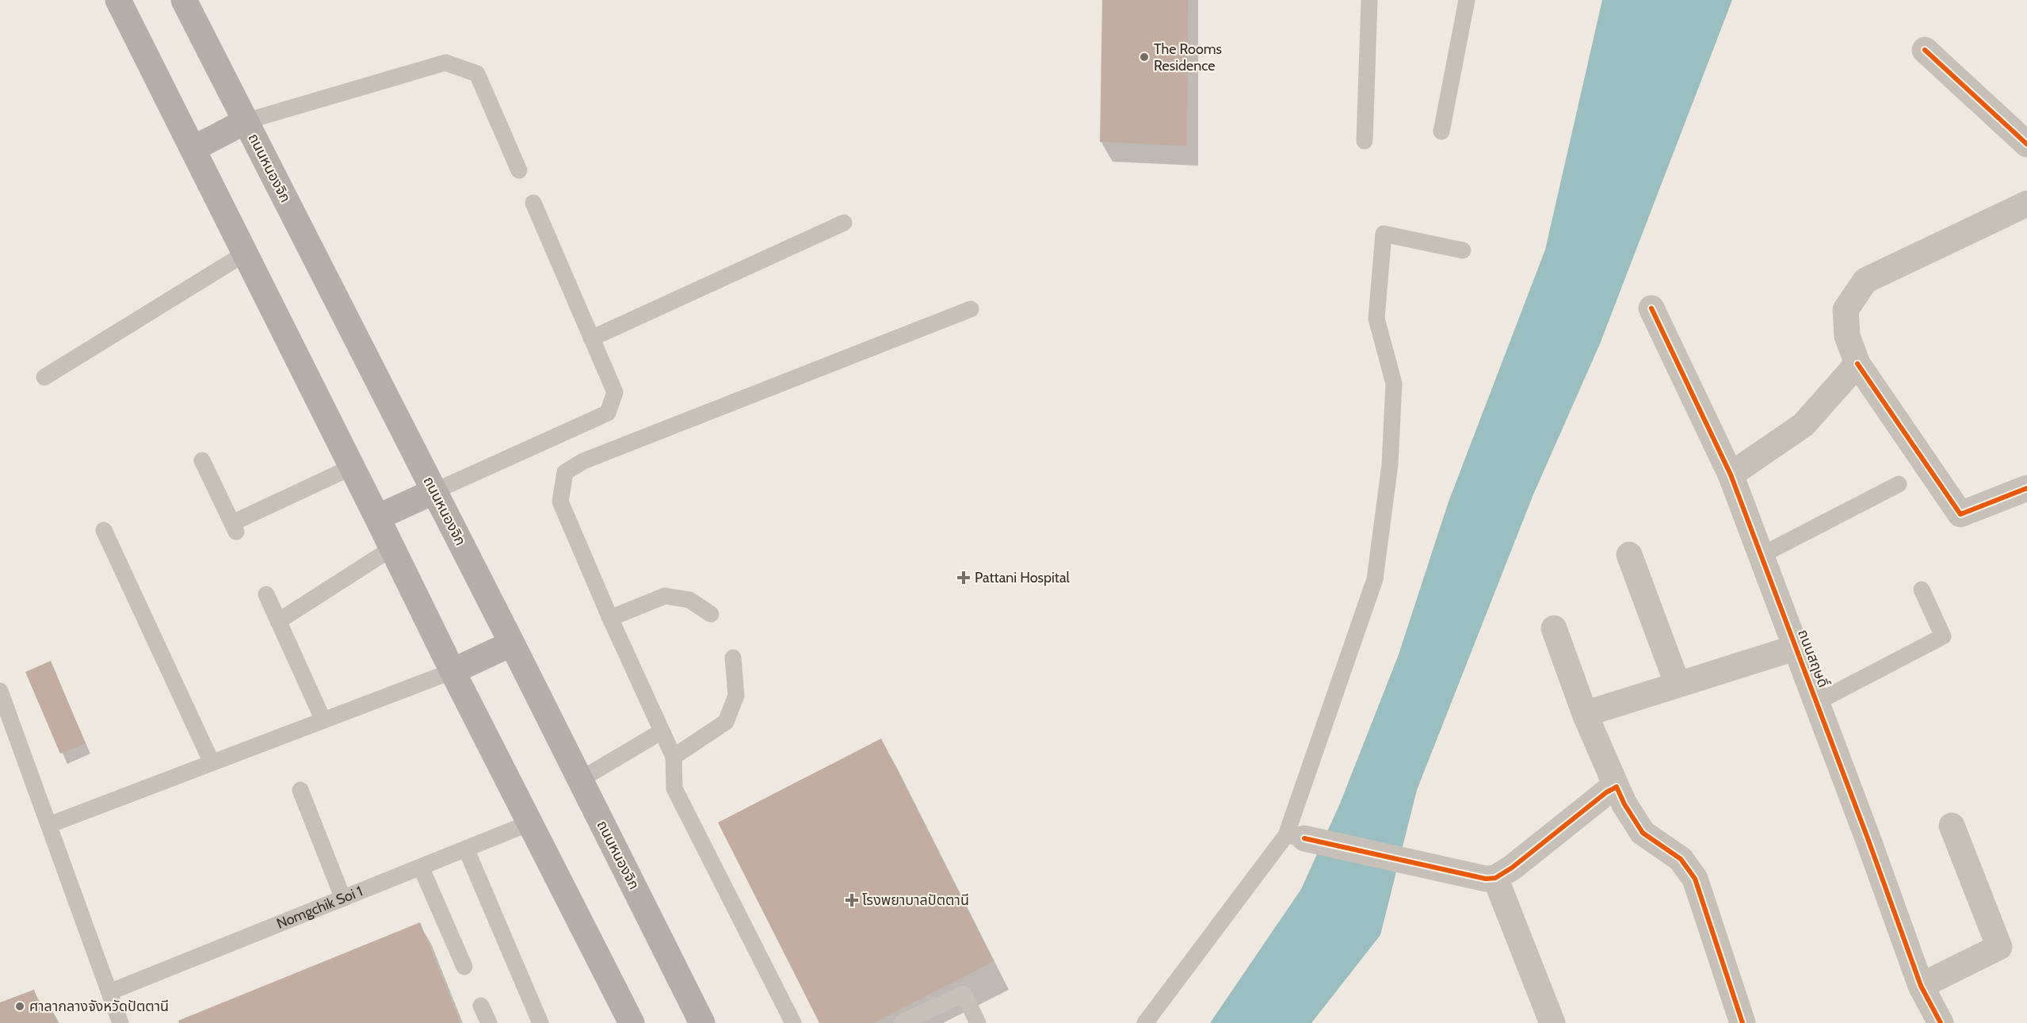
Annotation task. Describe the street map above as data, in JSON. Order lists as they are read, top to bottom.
{
  "streets": {
    "main road": ["ถนนหนองจิก"],
    "street": ["ถนนสฤษดิ์"],
    "lane": ["Nomgchik Soi 1"]
  },
  "places": {
    "other": ["The Rooms Residence", "ศาลากลางจังหวัดปัตตานี"],
    "health": ["Pattani Hospital", "โรงพยาบาลปัตตานี"]
  }
}
